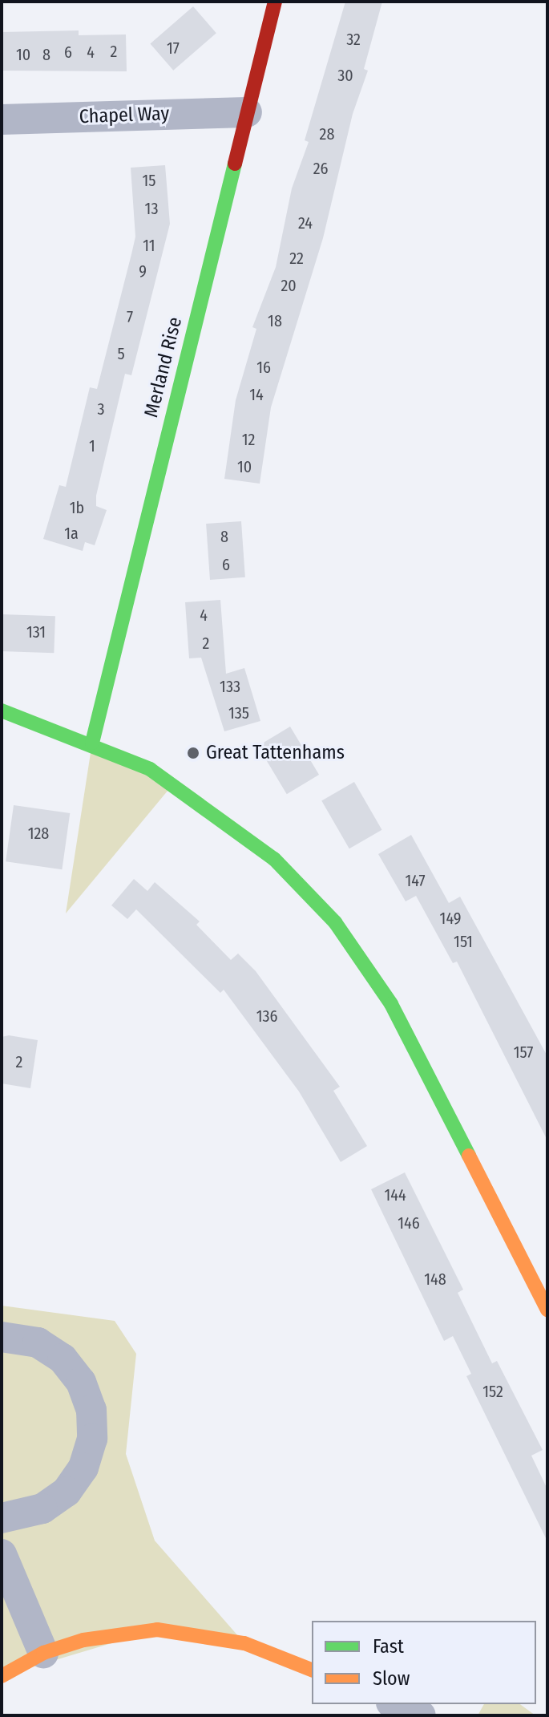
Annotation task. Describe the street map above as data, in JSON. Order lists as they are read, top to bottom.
{
  "streets": {
    "street": ["Chapel Way", "Merland Rise"]
  },
  "crossings": [
    ["Chapel Way", "Merland Rise"]
  ],
  "places": ["Great Tattenhams"],
  "house_numbers": [
    "32",
    "17",
    "2",
    "6",
    "4",
    "10",
    "8",
    "30",
    "28",
    "26",
    "15",
    "13",
    "24",
    "11",
    "22",
    "9",
    "20",
    "7",
    "18",
    "5",
    "16",
    "14",
    "3",
    "12",
    "1",
    "10",
    "1b",
    "1a",
    "8",
    "6",
    "4",
    "131",
    "2",
    "133",
    "135",
    "128",
    "147",
    "149",
    "151",
    "136",
    "157",
    "2",
    "144",
    "146",
    "148",
    "152"
  ],
  "legend": ["Fast", "Slow"]
}
